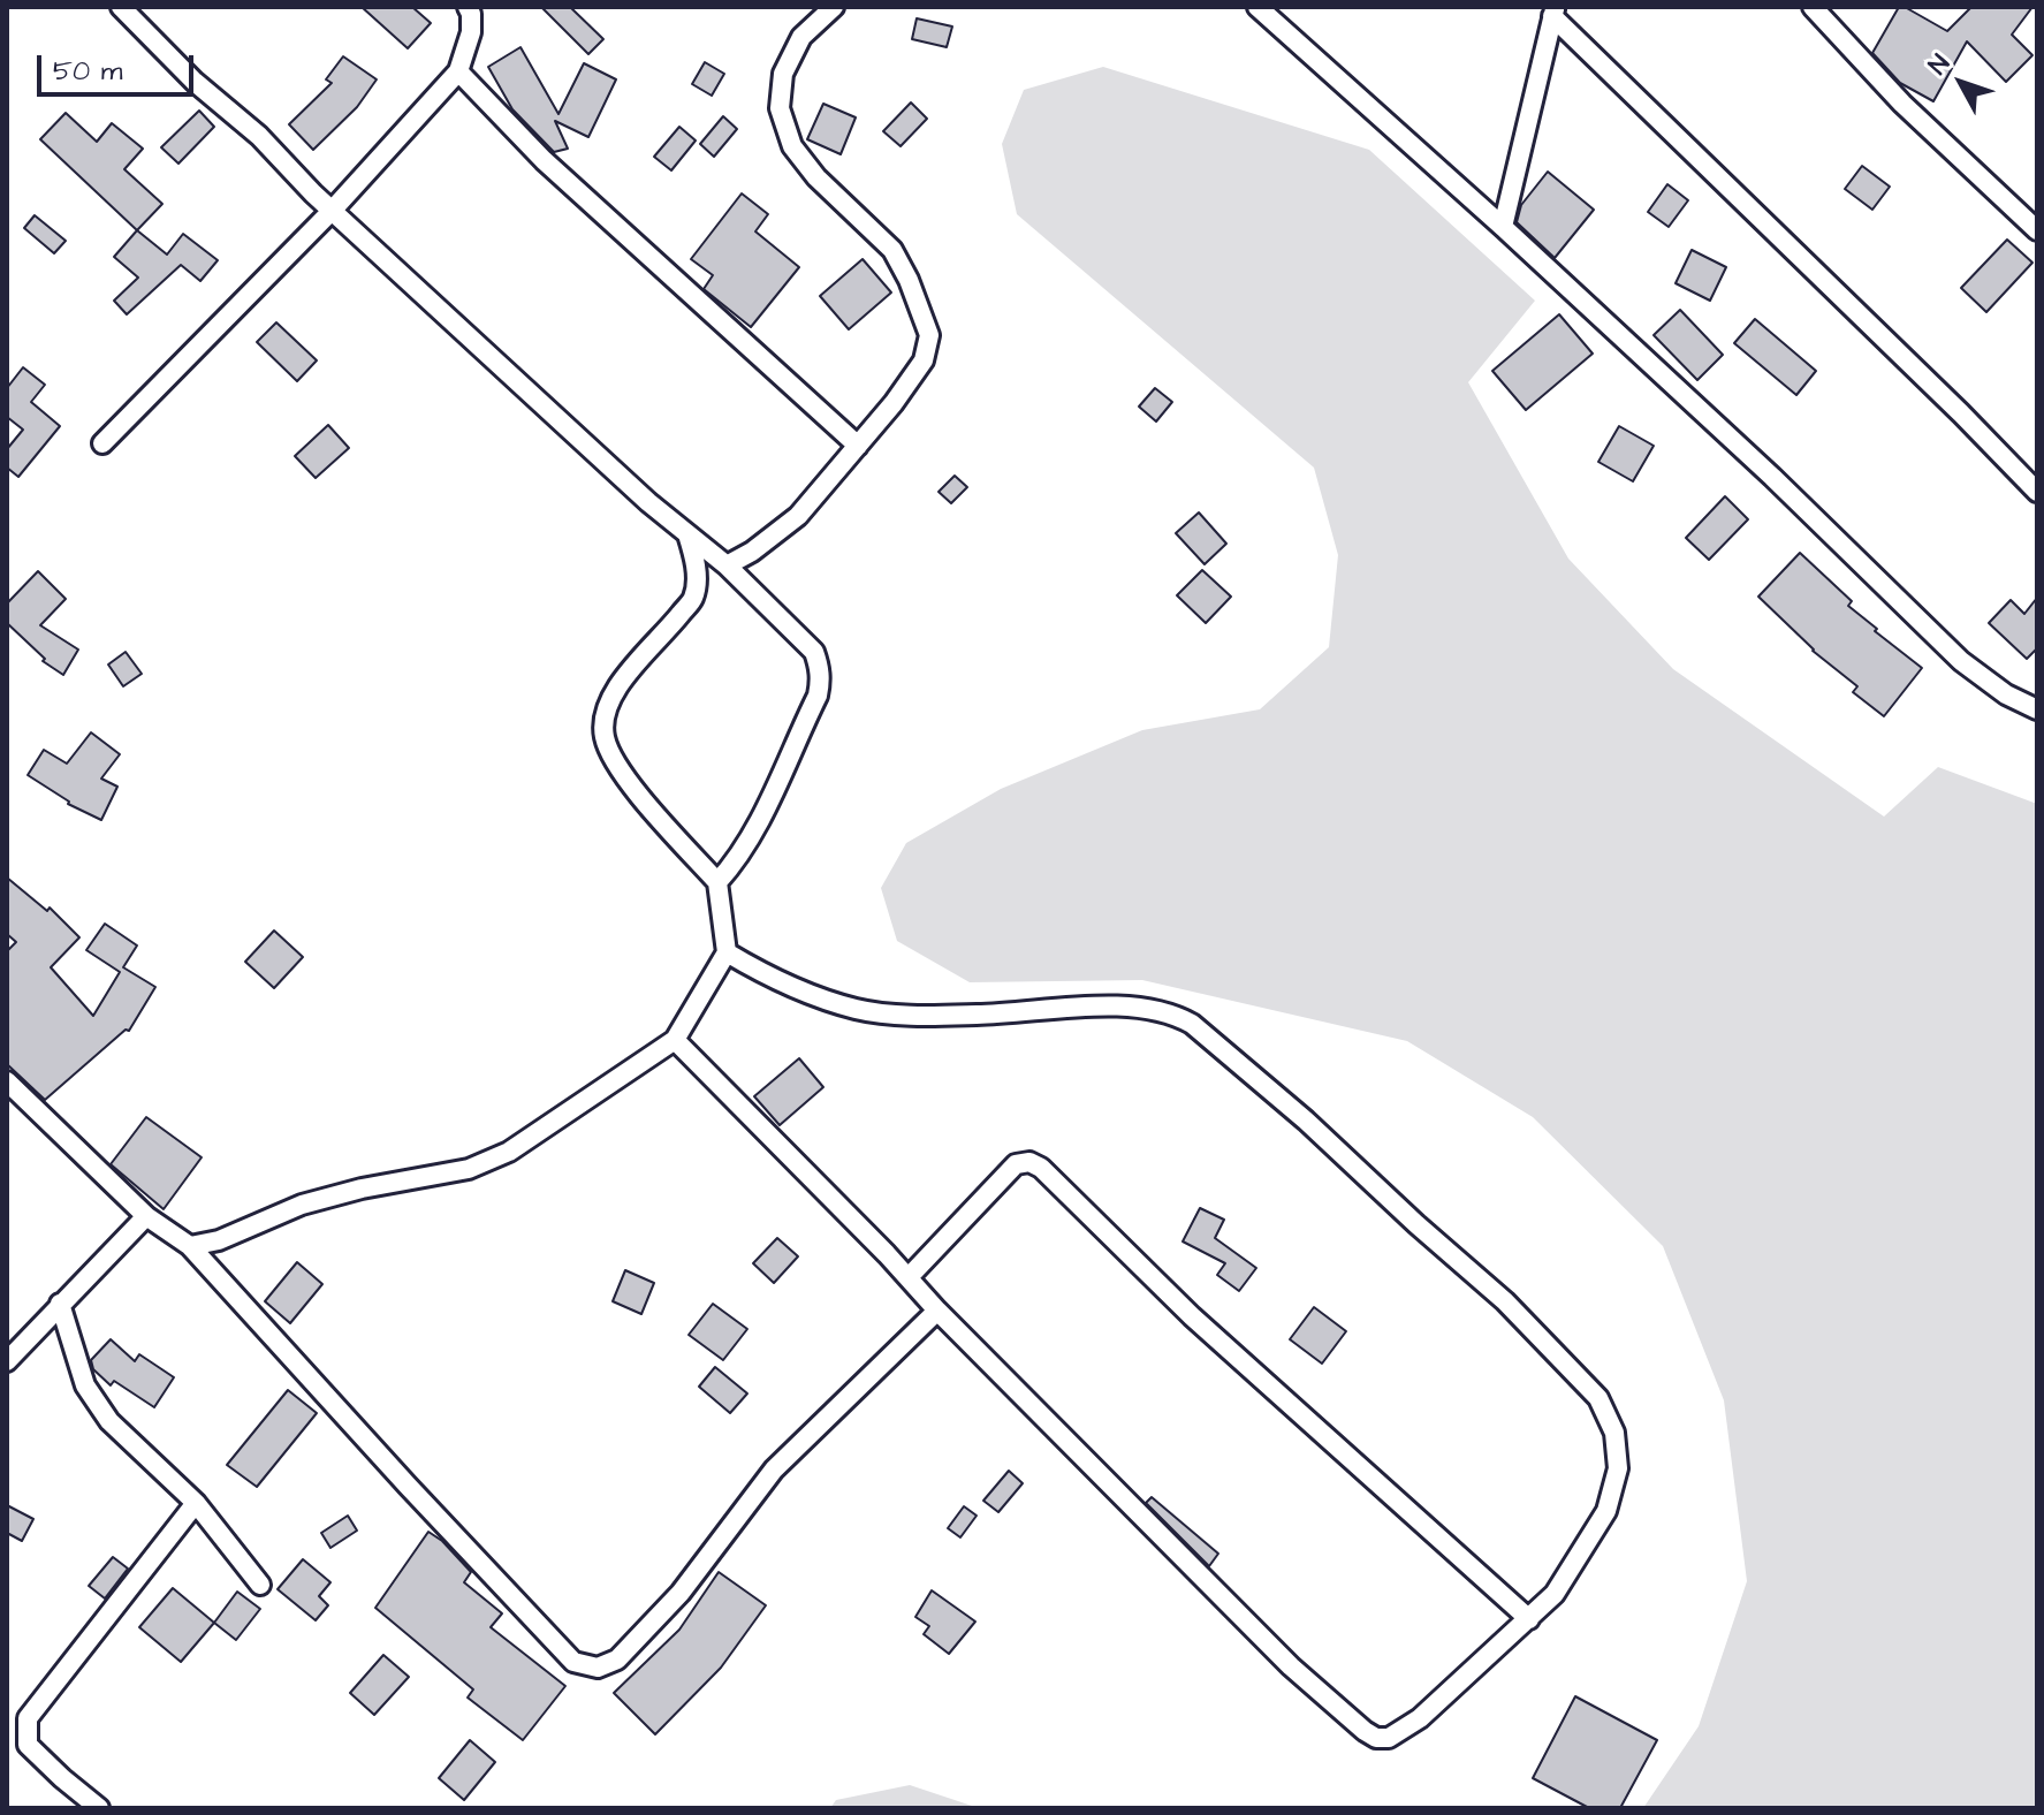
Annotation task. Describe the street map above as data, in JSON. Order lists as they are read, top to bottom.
{
  "scale_bar": "50 m",
  "north": "top left"
}
